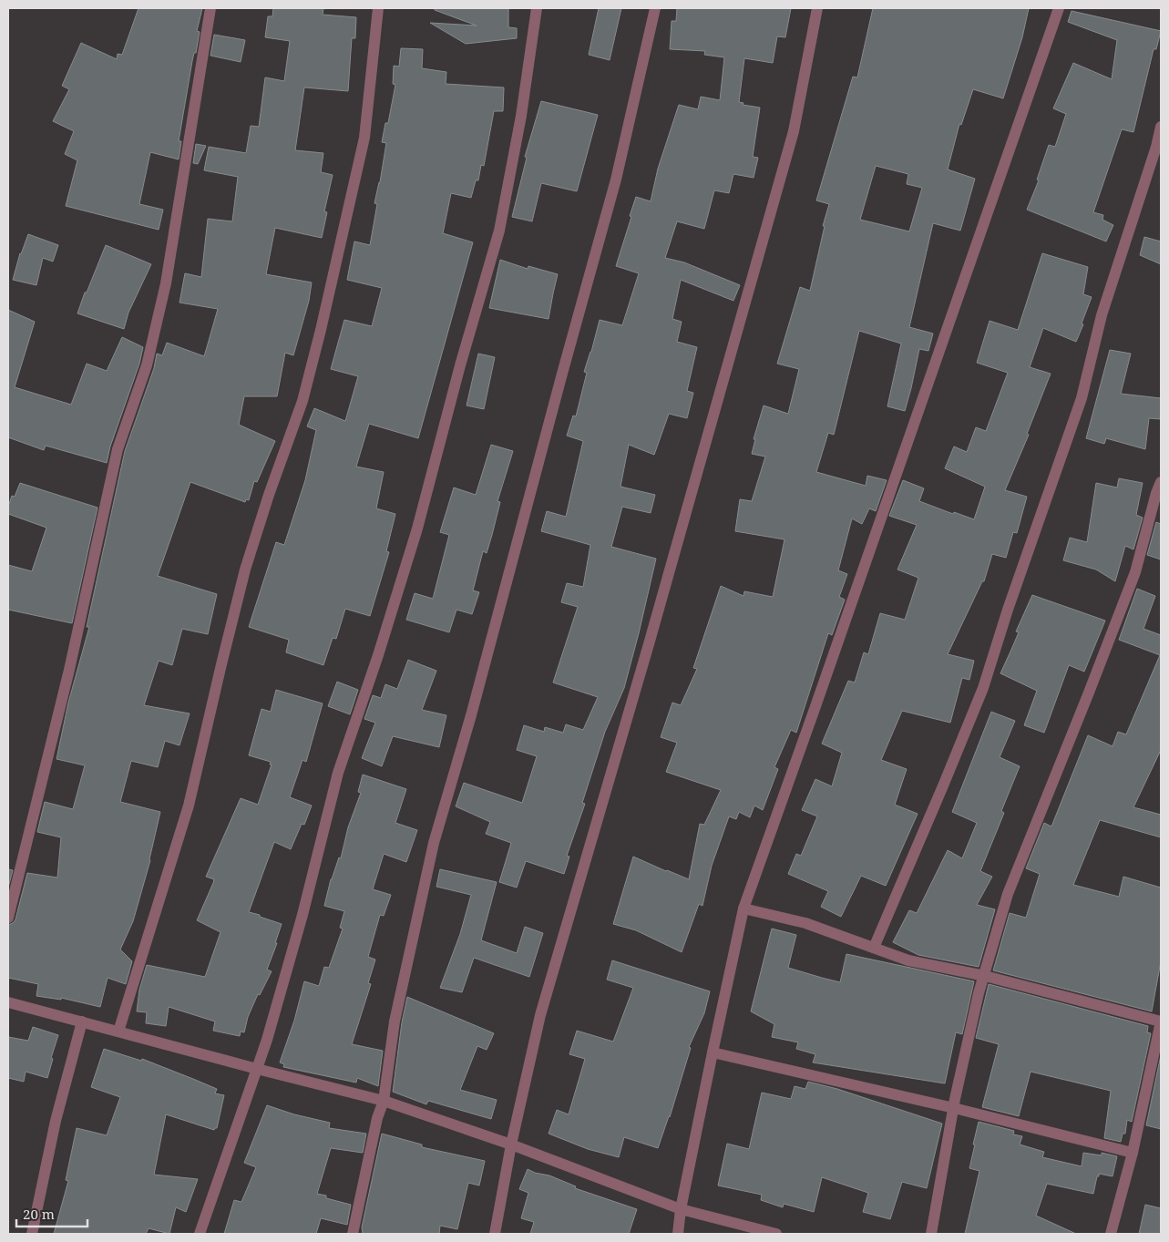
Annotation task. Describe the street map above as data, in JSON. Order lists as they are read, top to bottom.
{
  "scale_bar": "20 m"
}
